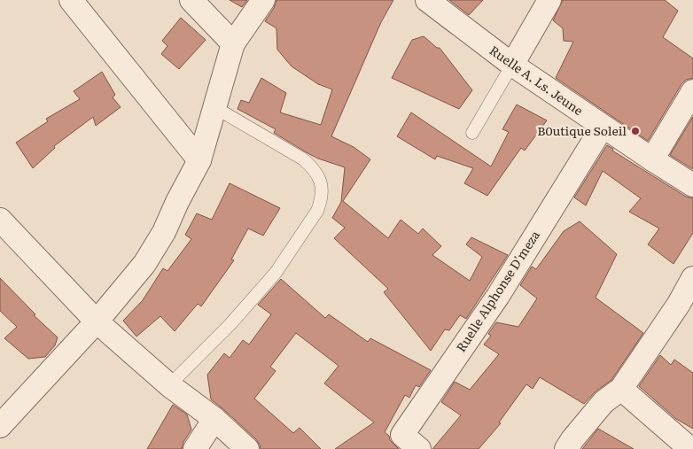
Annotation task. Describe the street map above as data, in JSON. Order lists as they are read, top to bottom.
{
  "streets": {
    "street": ["Ruelle A. Ls. Jeune", "Ruelle Alphonse D'meza"]
  },
  "crossings": [
    ["Ruelle A. Ls. Jeune", "Ruelle Alphonse D'meza"]
  ],
  "places": ["B0utique Soleil"]
}
